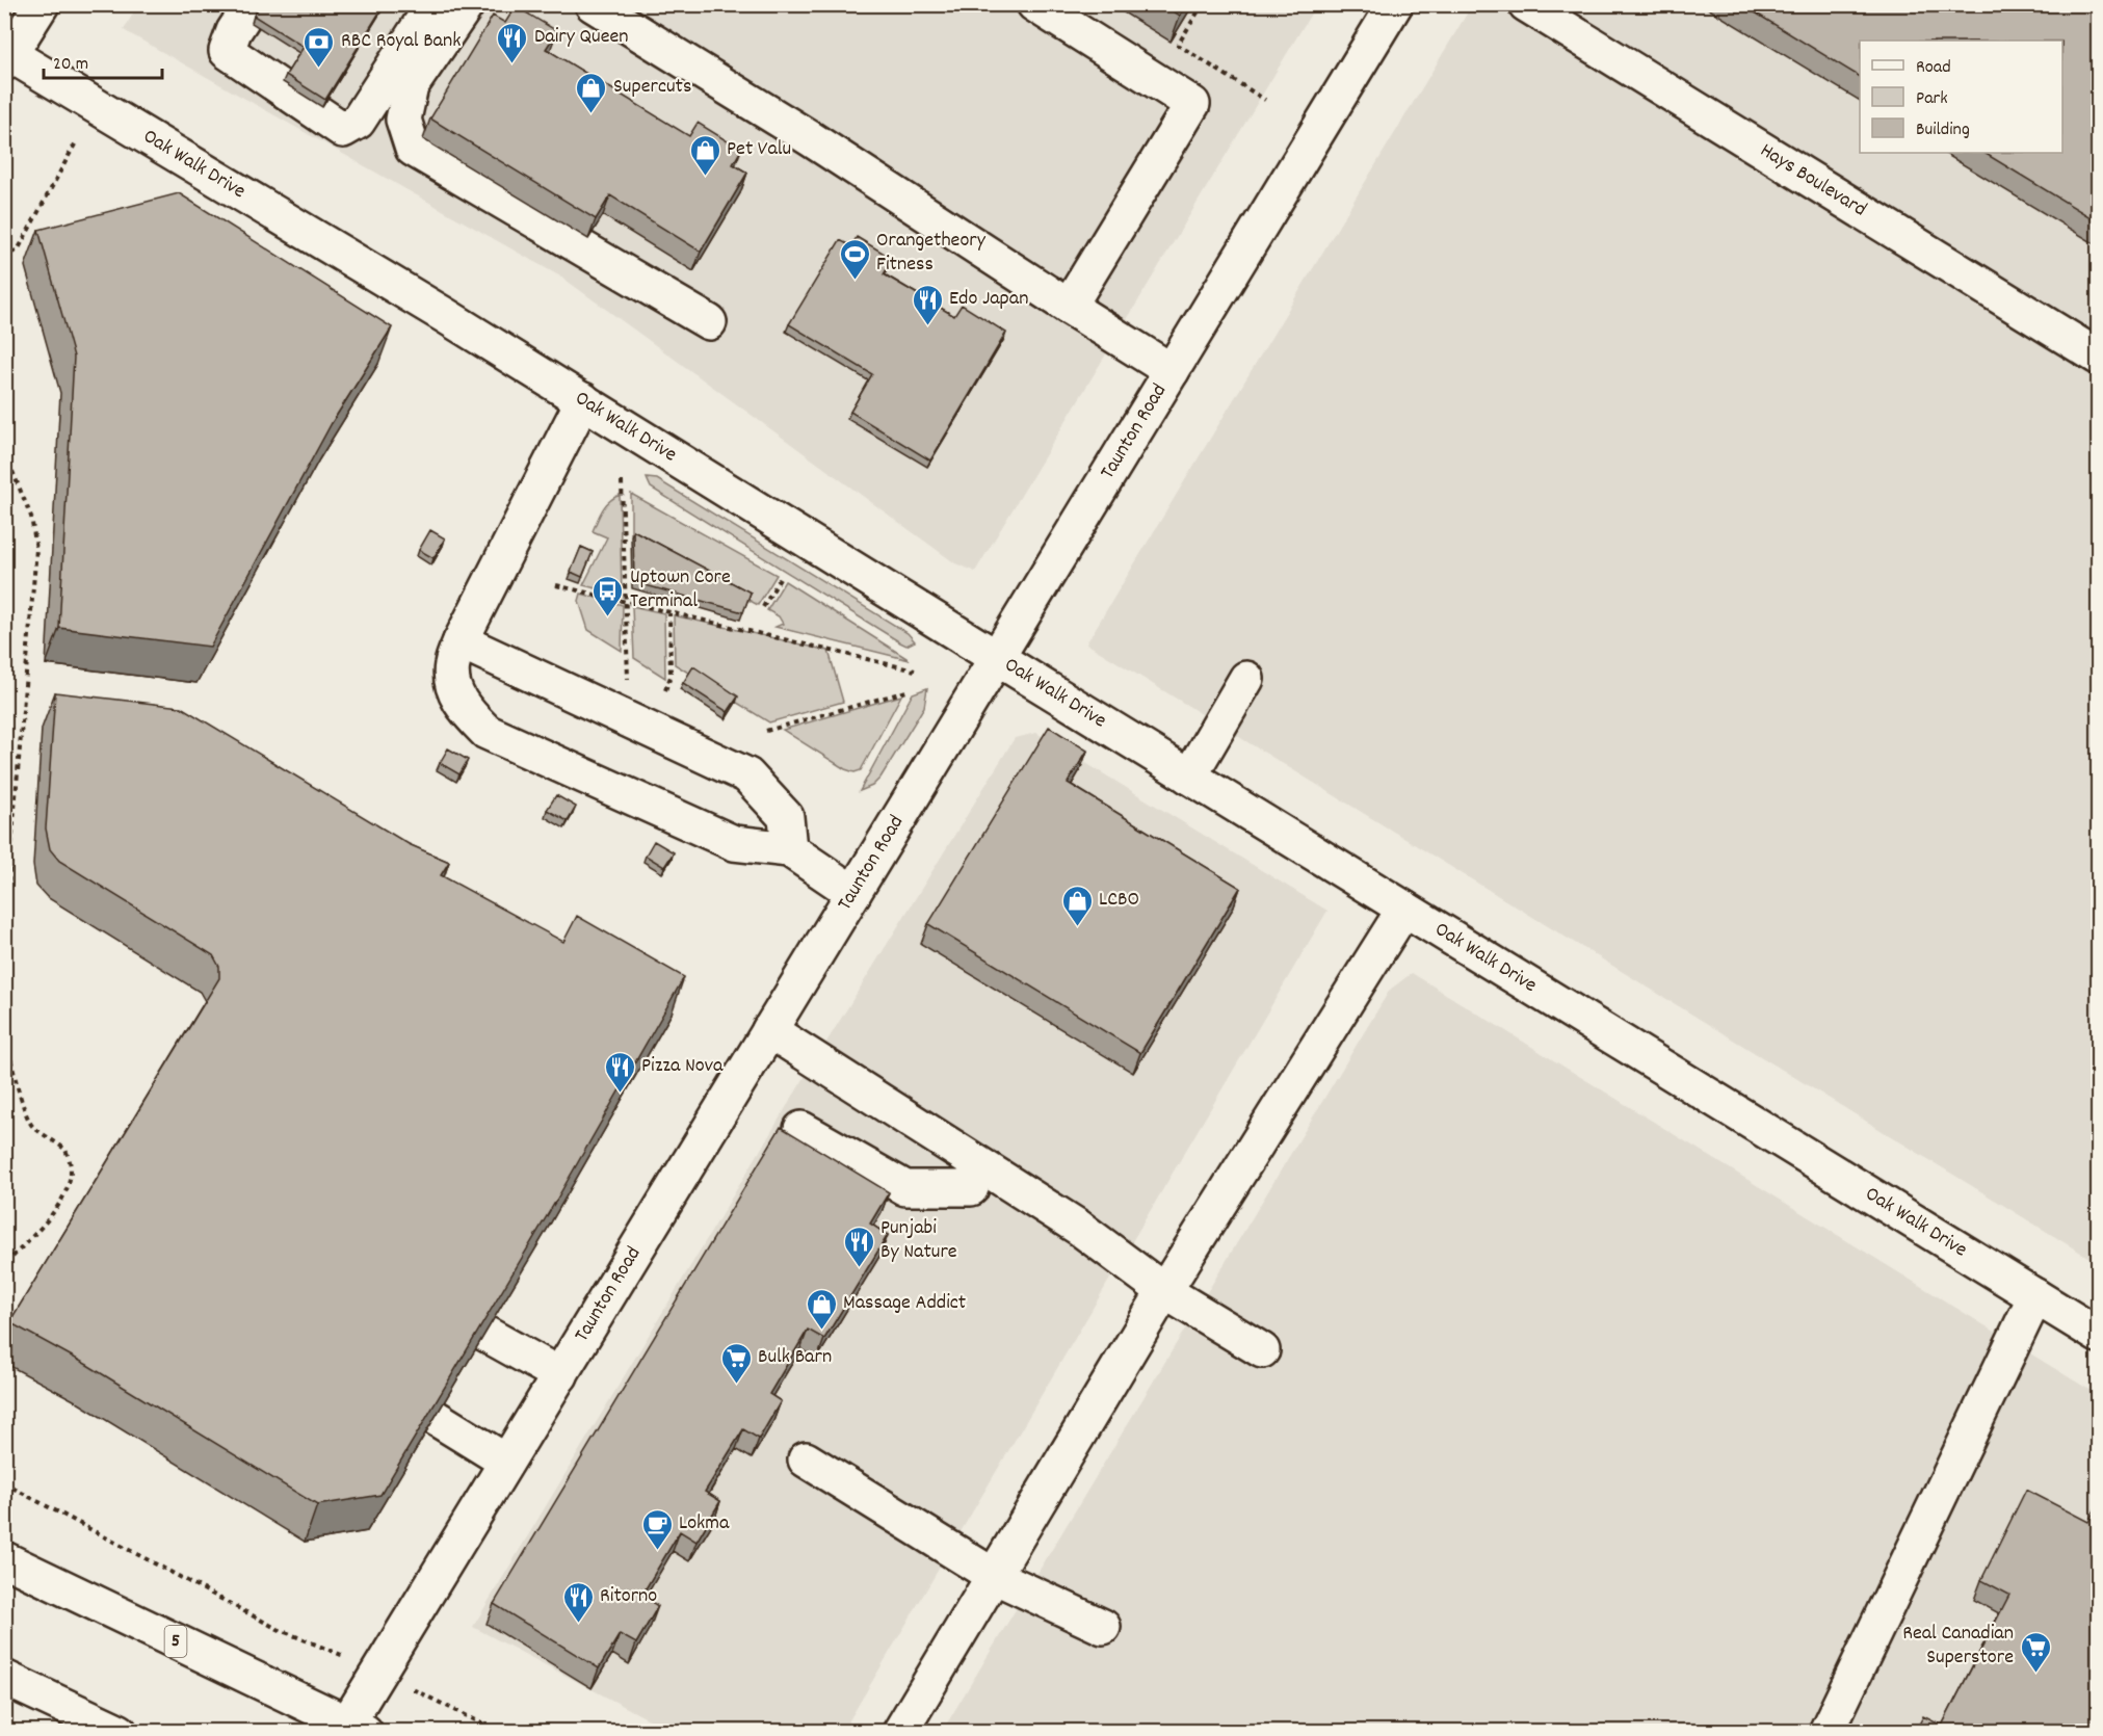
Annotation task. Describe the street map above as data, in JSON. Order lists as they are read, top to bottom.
{
  "streets": {
    "street": [
      "Oak Walk Drive",
      "Hays Boulevard",
      "Taunton Road",
      "5"
    ]
  },
  "crossings": [
    ["Oak Walk Drive", "Taunton Road"],
    ["Taunton Road", "5"]
  ],
  "places": {
    "restaurant": [
      "Dairy Queen",
      "Edo Japan",
      "Pizza Nova",
      "Punjabi By Nature",
      "Ritorno"
    ],
    "bank": ["RBC Royal Bank"],
    "shop": [
      "Supercuts",
      "Pet Valu",
      "LCBO",
      "Massage Addict"
    ],
    "sports": ["Orangetheory Fitness"],
    "bus stop": ["Uptown Core Terminal"],
    "supermarket": ["Bulk Barn", "Real Canadian Superstore"],
    "cafe": ["Lokma"]
  },
  "legend": ["Road", "Park", "Building"],
  "scale_bar": "20 m"
}
